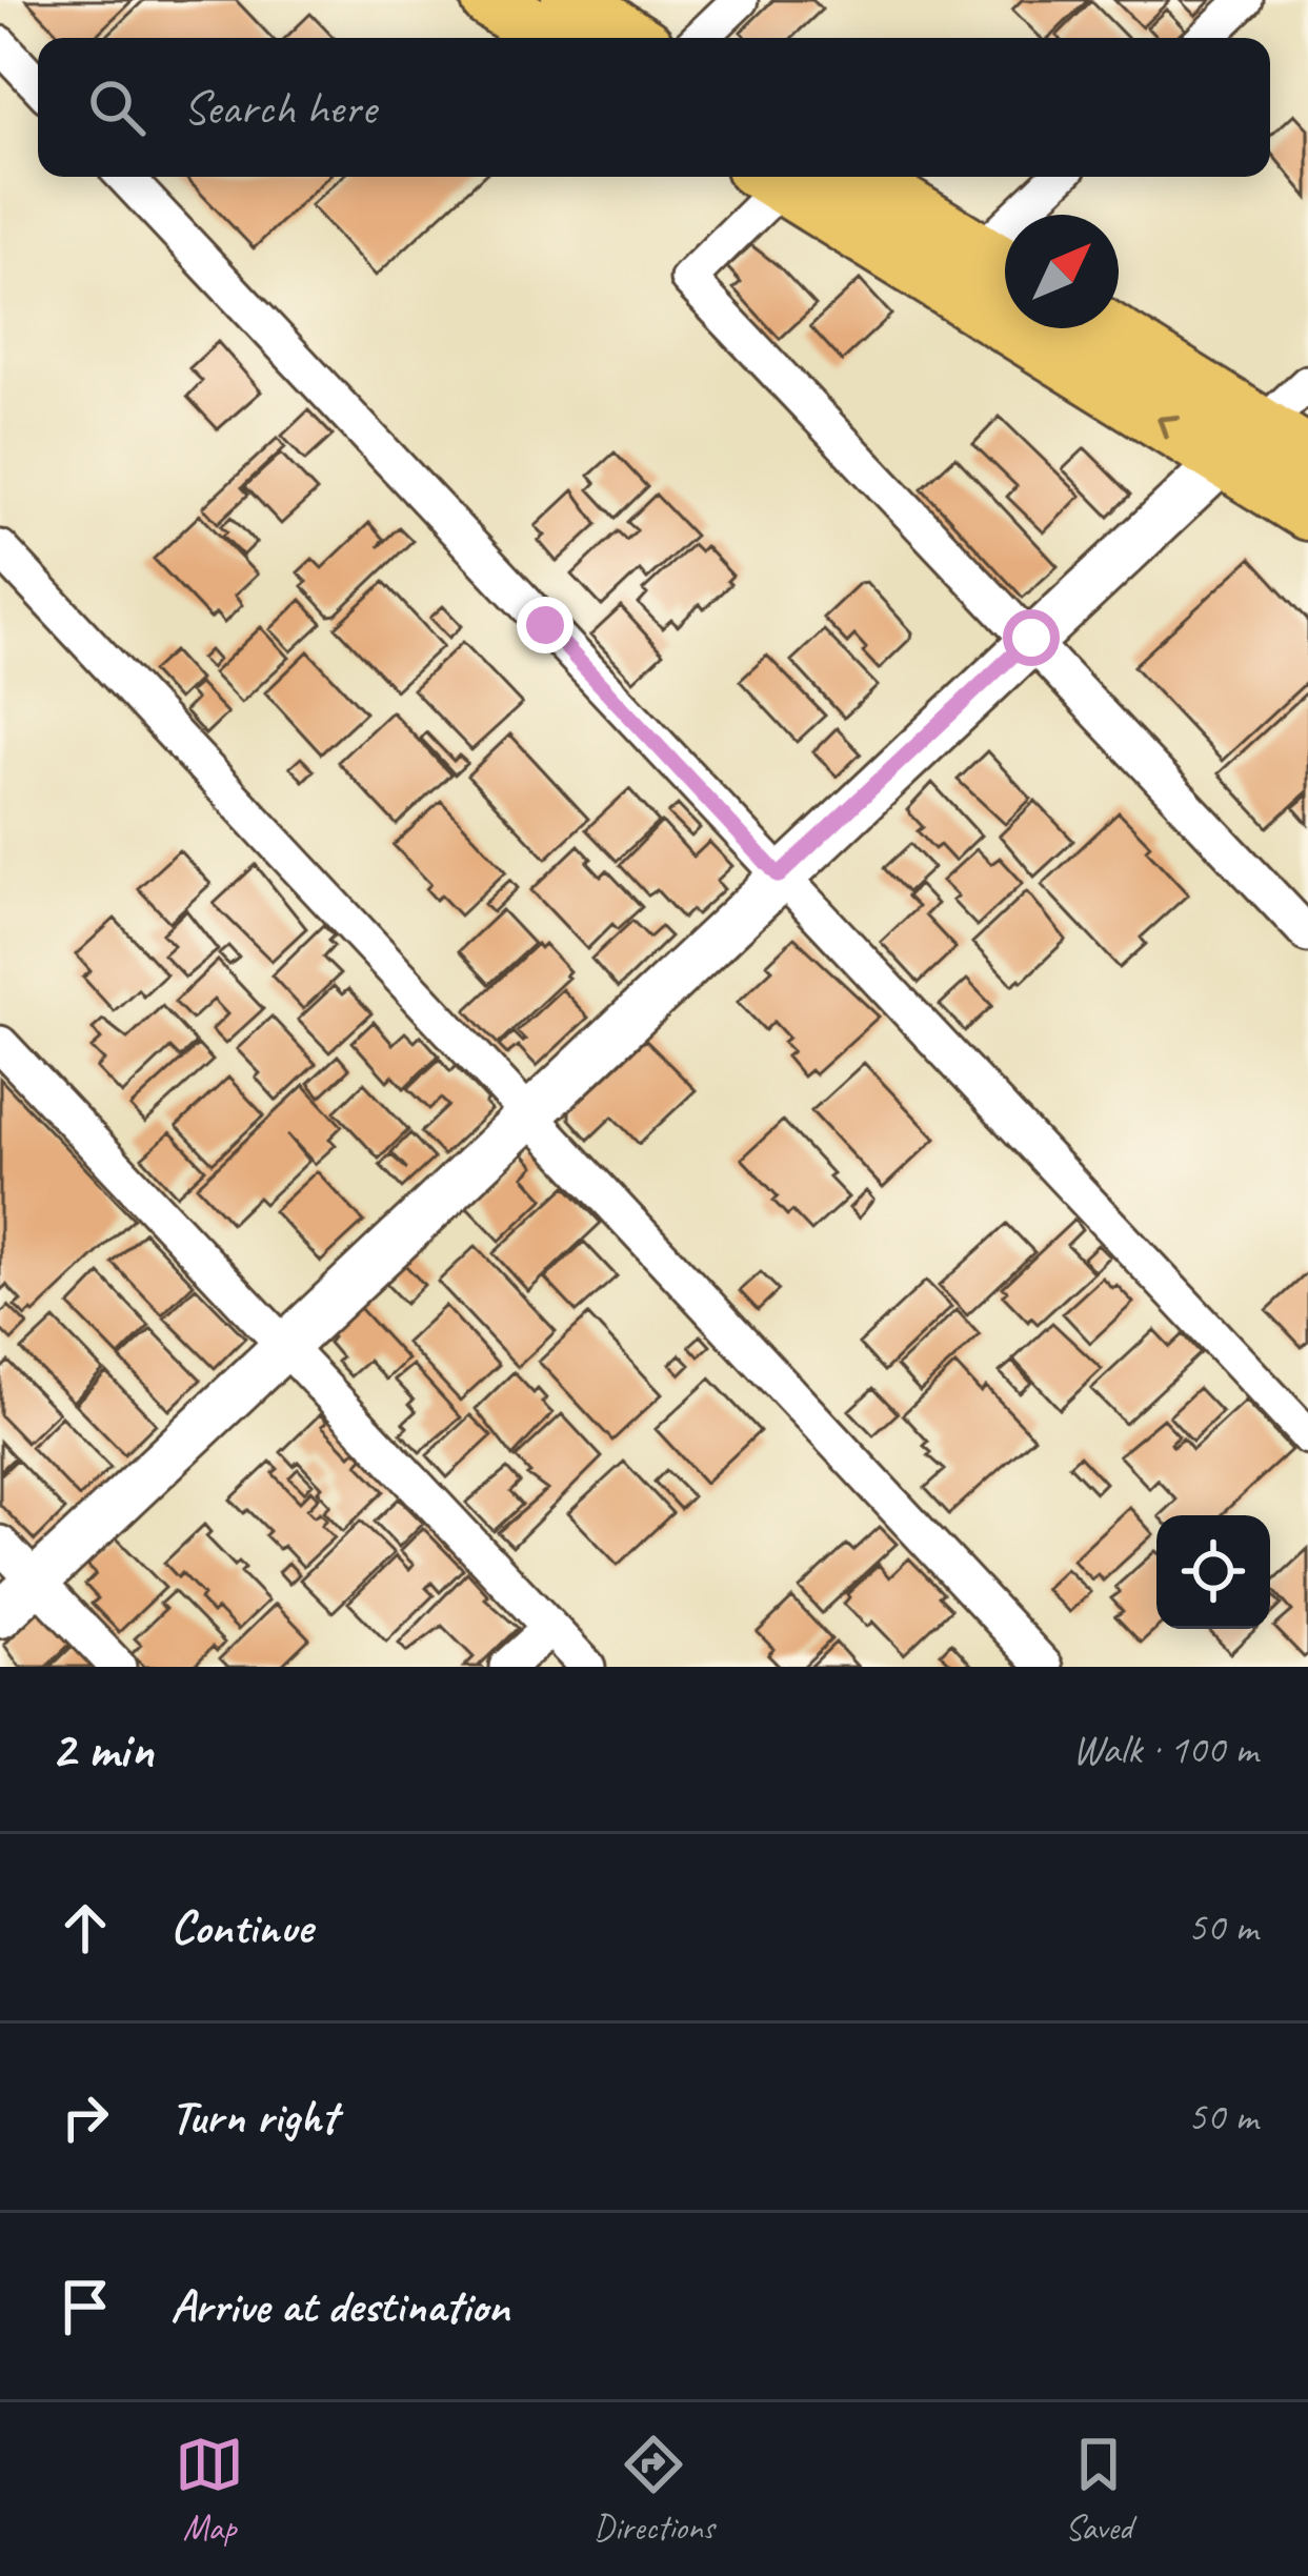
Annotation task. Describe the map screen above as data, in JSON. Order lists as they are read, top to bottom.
{
  "north": "top right",
  "page": {
    "search": "Search here",
    "heading": ["2 min", "Walk · 100 m"],
    "list": [
      ["Continue", "50 m"],
      ["Turn right", "50 m"],
      "Arrive at destination"
    ],
    "nav": ["Map", "Directions", "Saved"]
  }
}
